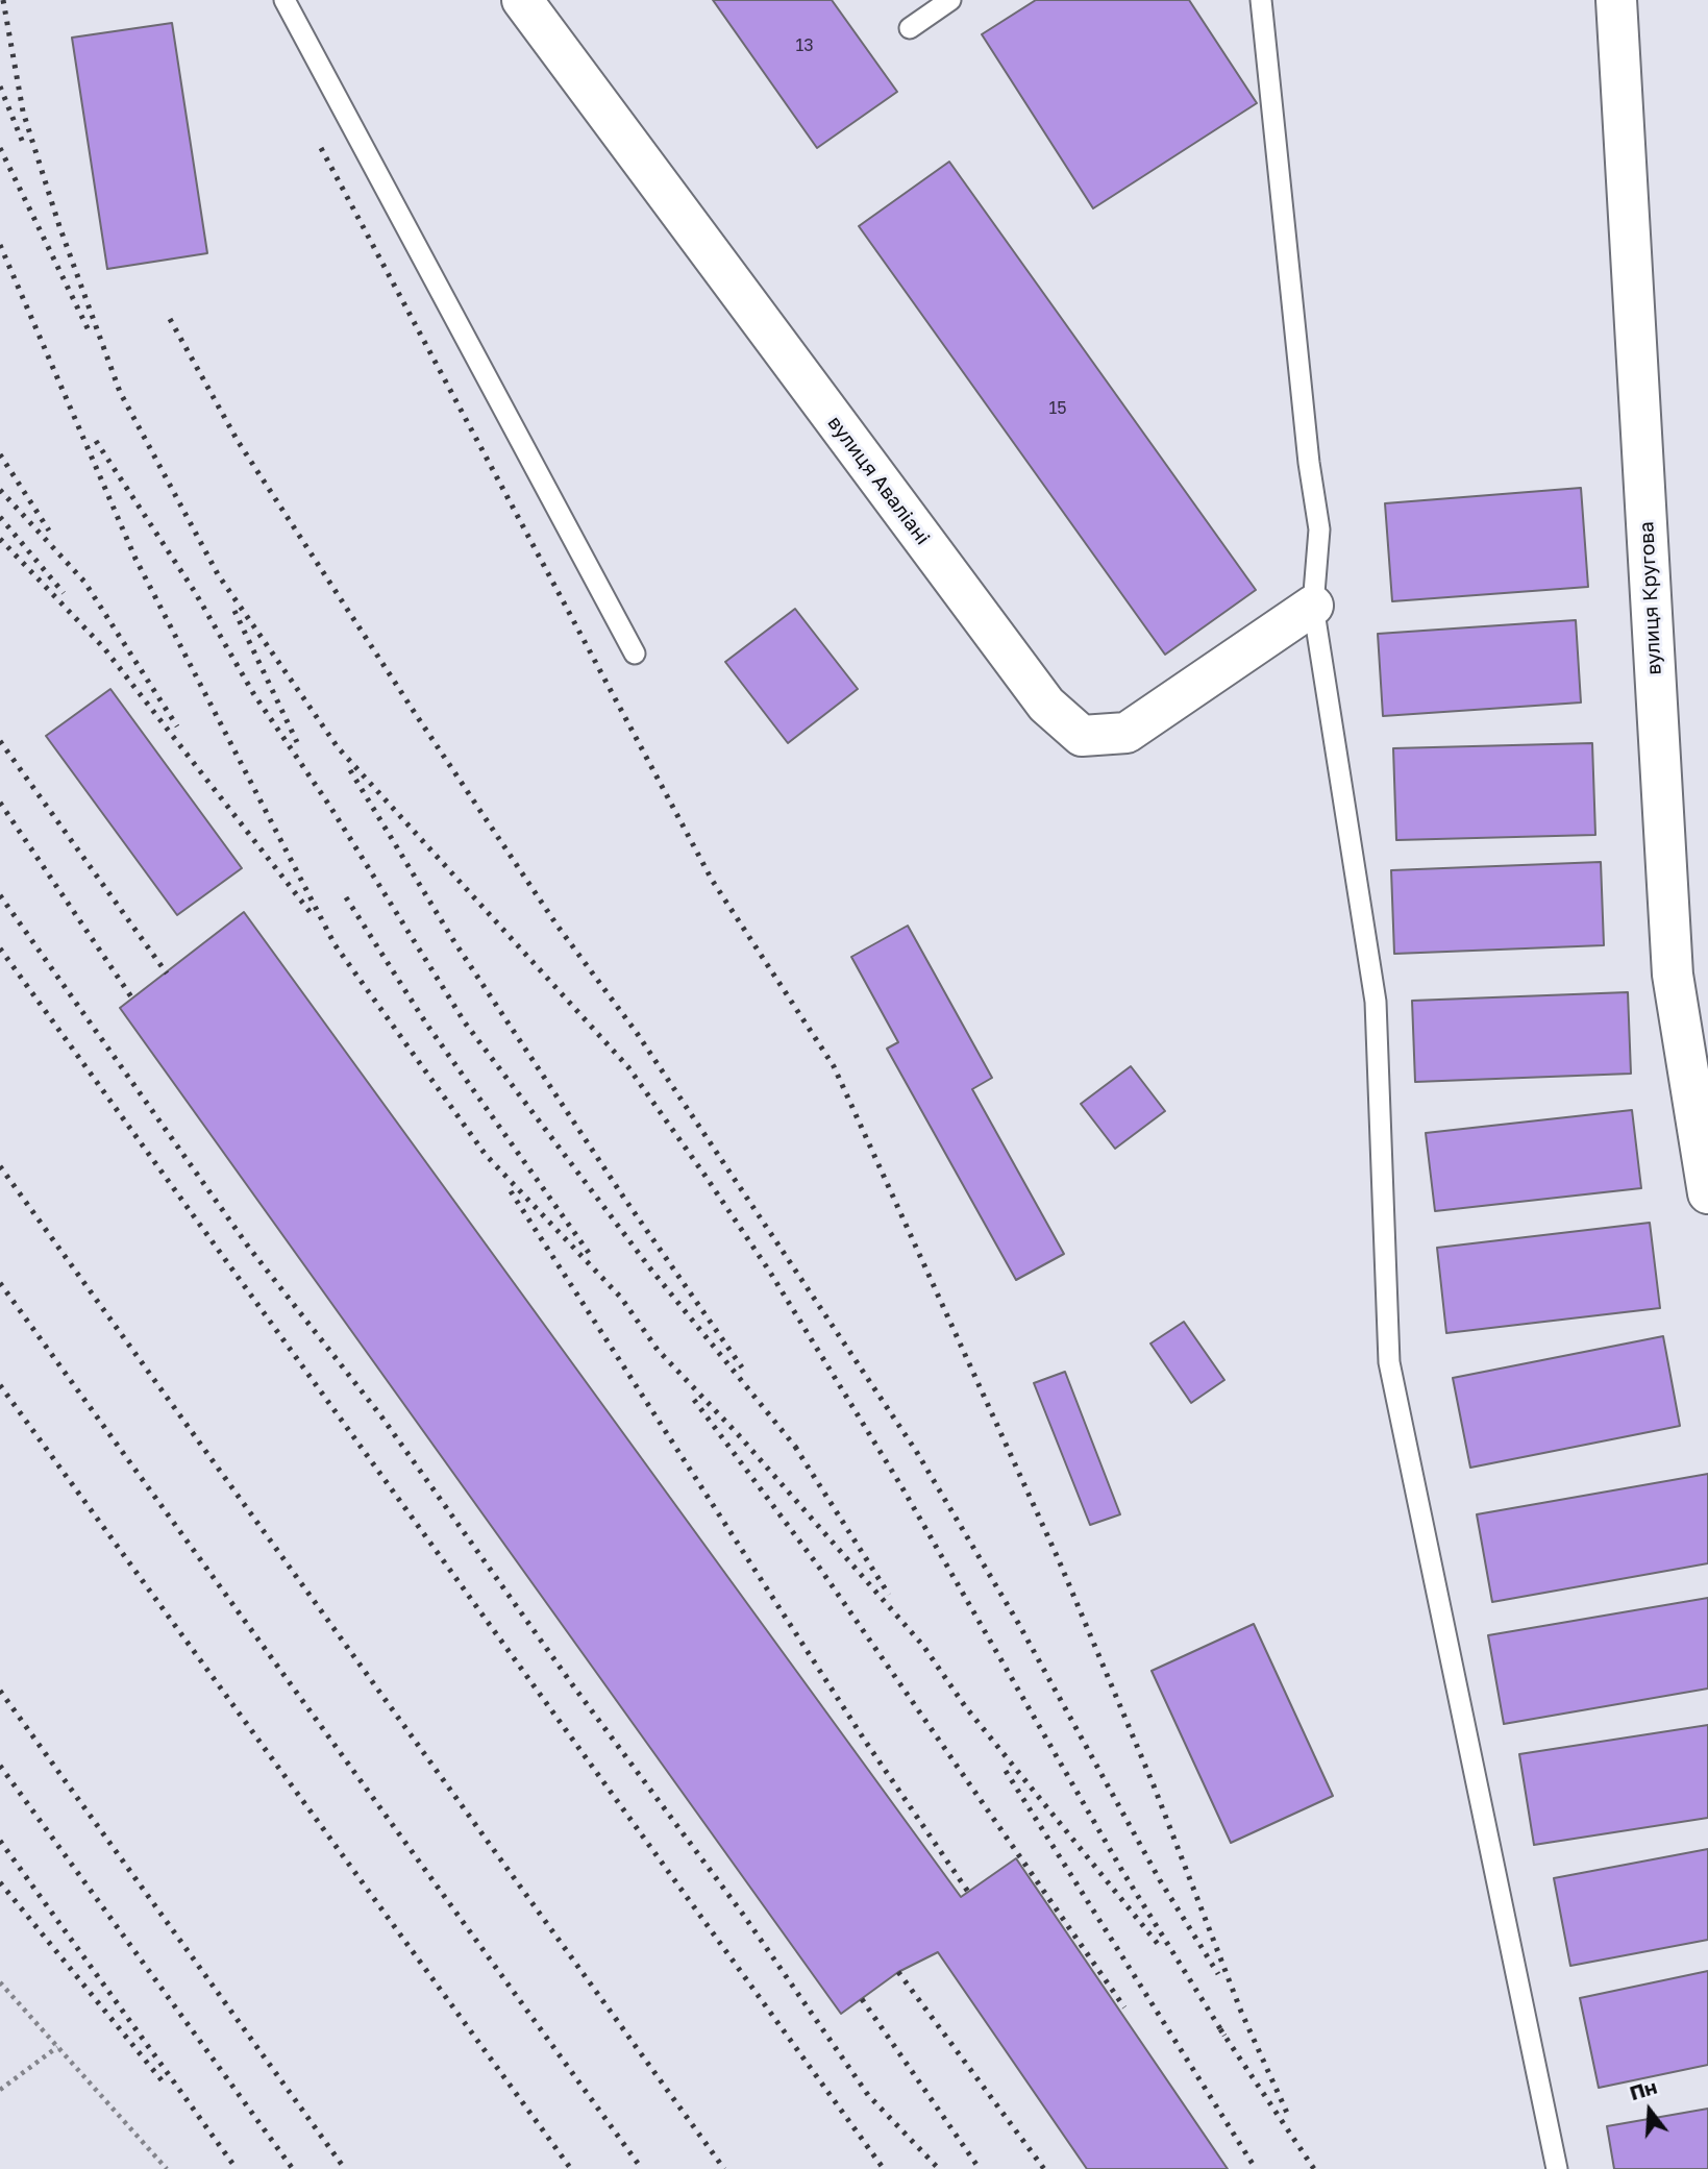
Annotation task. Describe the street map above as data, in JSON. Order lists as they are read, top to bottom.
{
  "streets": {
    "street": ["вулиця Аваліані", "вулиця Кругова"]
  },
  "house_numbers": ["13", "15"],
  "north": "top"
}
